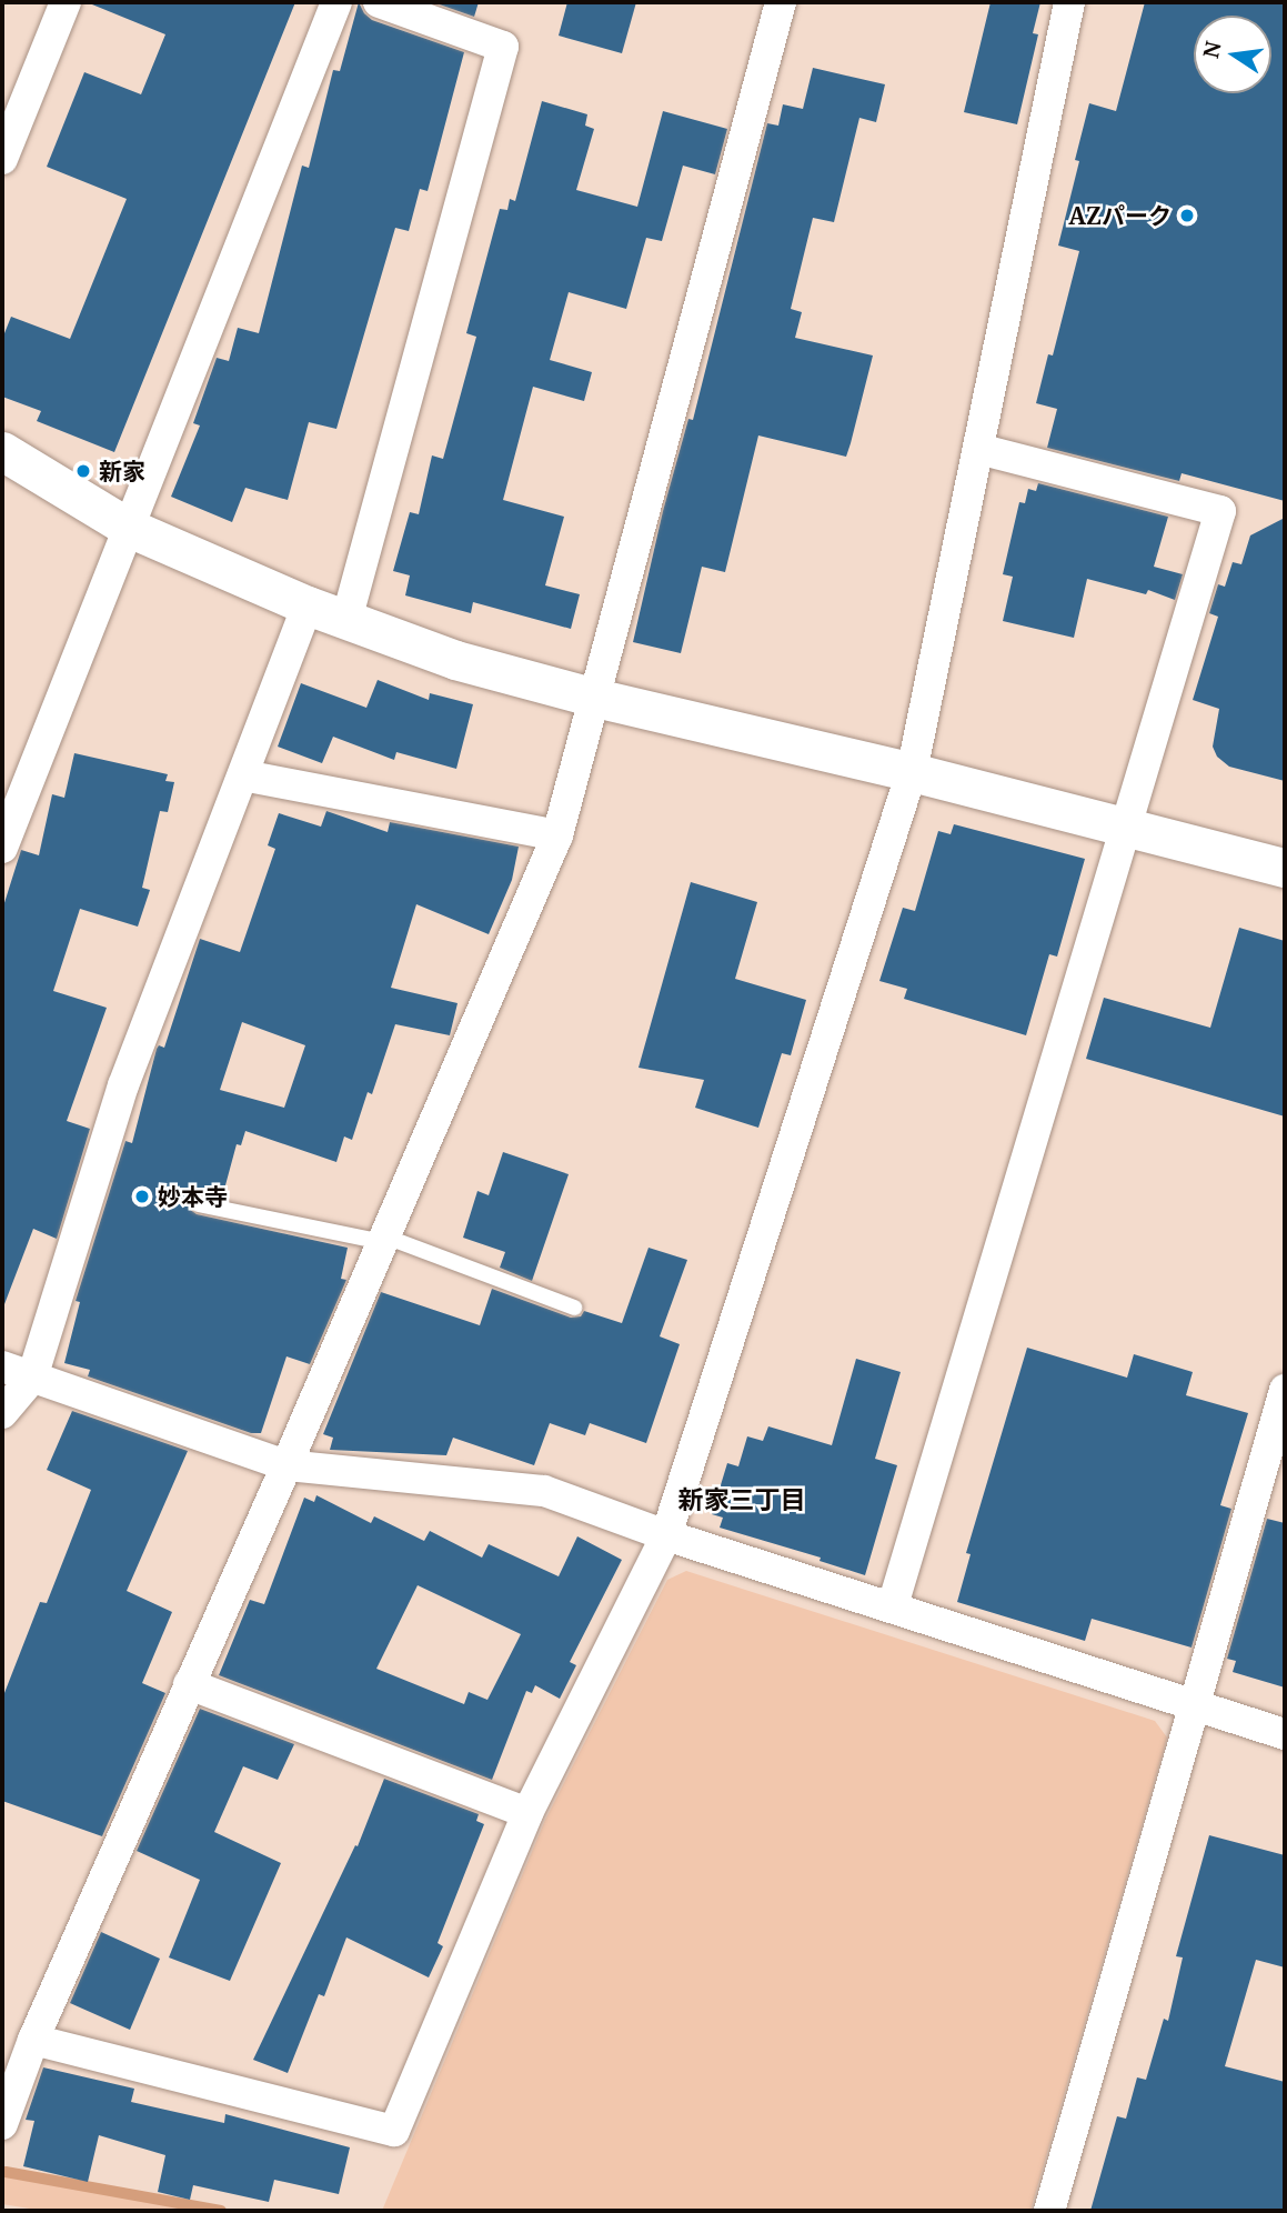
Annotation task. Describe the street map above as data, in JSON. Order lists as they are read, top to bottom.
{
  "districts": ["新家三丁目"],
  "places": ["AZパーク", "新家", "妙本寺"],
  "north": "left"
}
